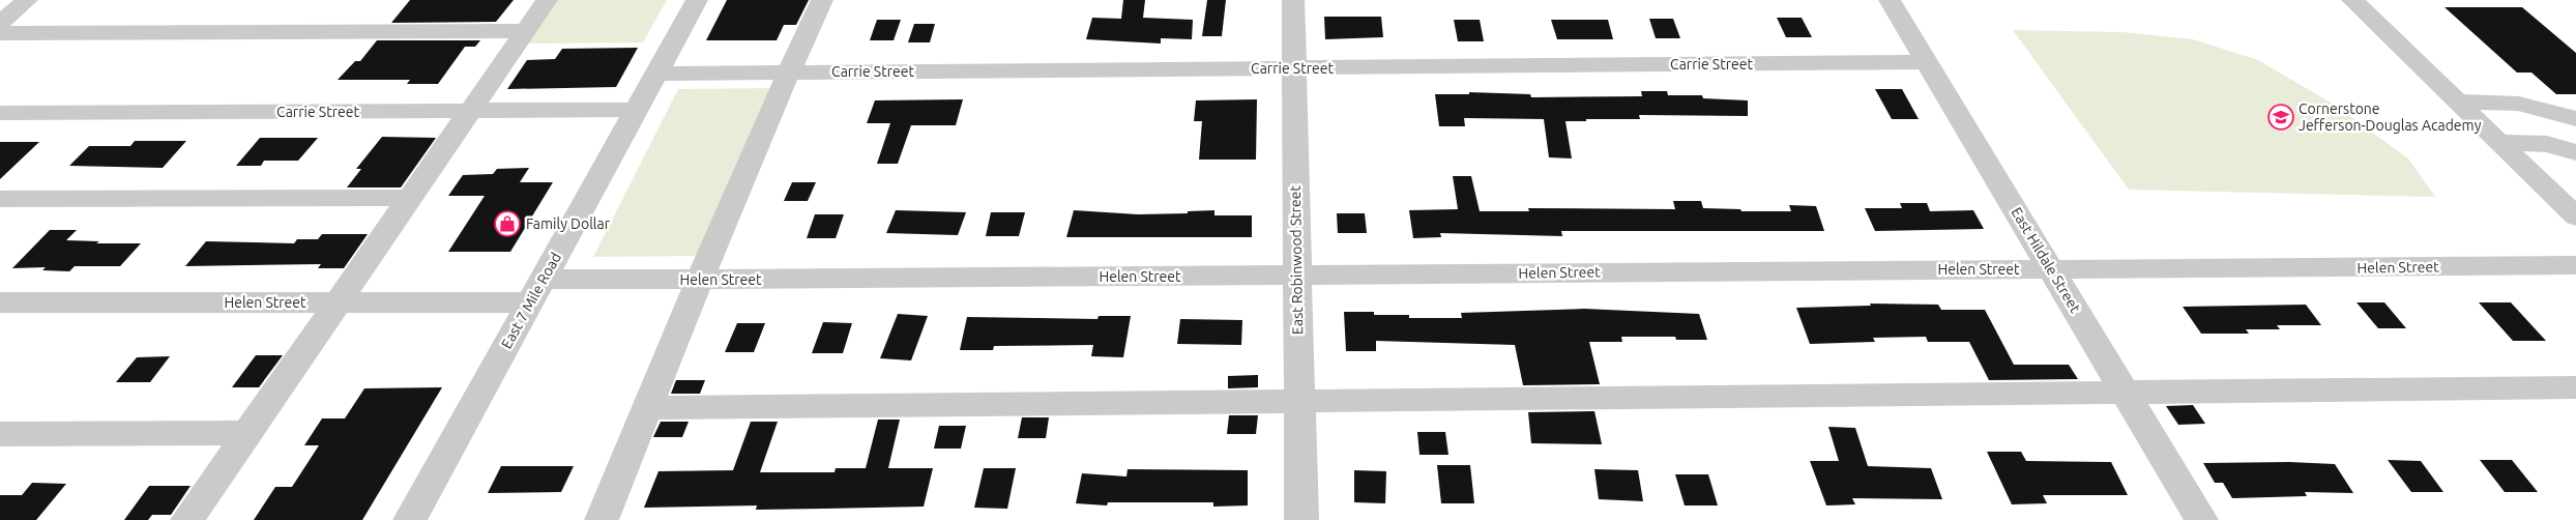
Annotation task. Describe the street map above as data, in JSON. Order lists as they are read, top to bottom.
{
  "streets": {
    "street": [
      "Carrie Street",
      "East Robinwood Street",
      "East Hildale Street",
      "Helen Street",
      "East 7 Mile Road"
    ]
  },
  "crossings": [
    ["Carrie Street", "East Robinwood Street"],
    ["Carrie Street", "East Hildale Street"],
    ["Carrie Street", "East 7 Mile Road"],
    ["East Robinwood Street", "Helen Street"],
    ["East Hildale Street", "Helen Street"],
    ["Helen Street", "East 7 Mile Road"]
  ],
  "places": {
    "school or university": ["Cornerstone Jefferson-Douglas Academy"],
    "shop": ["Family Dollar"]
  }
}
